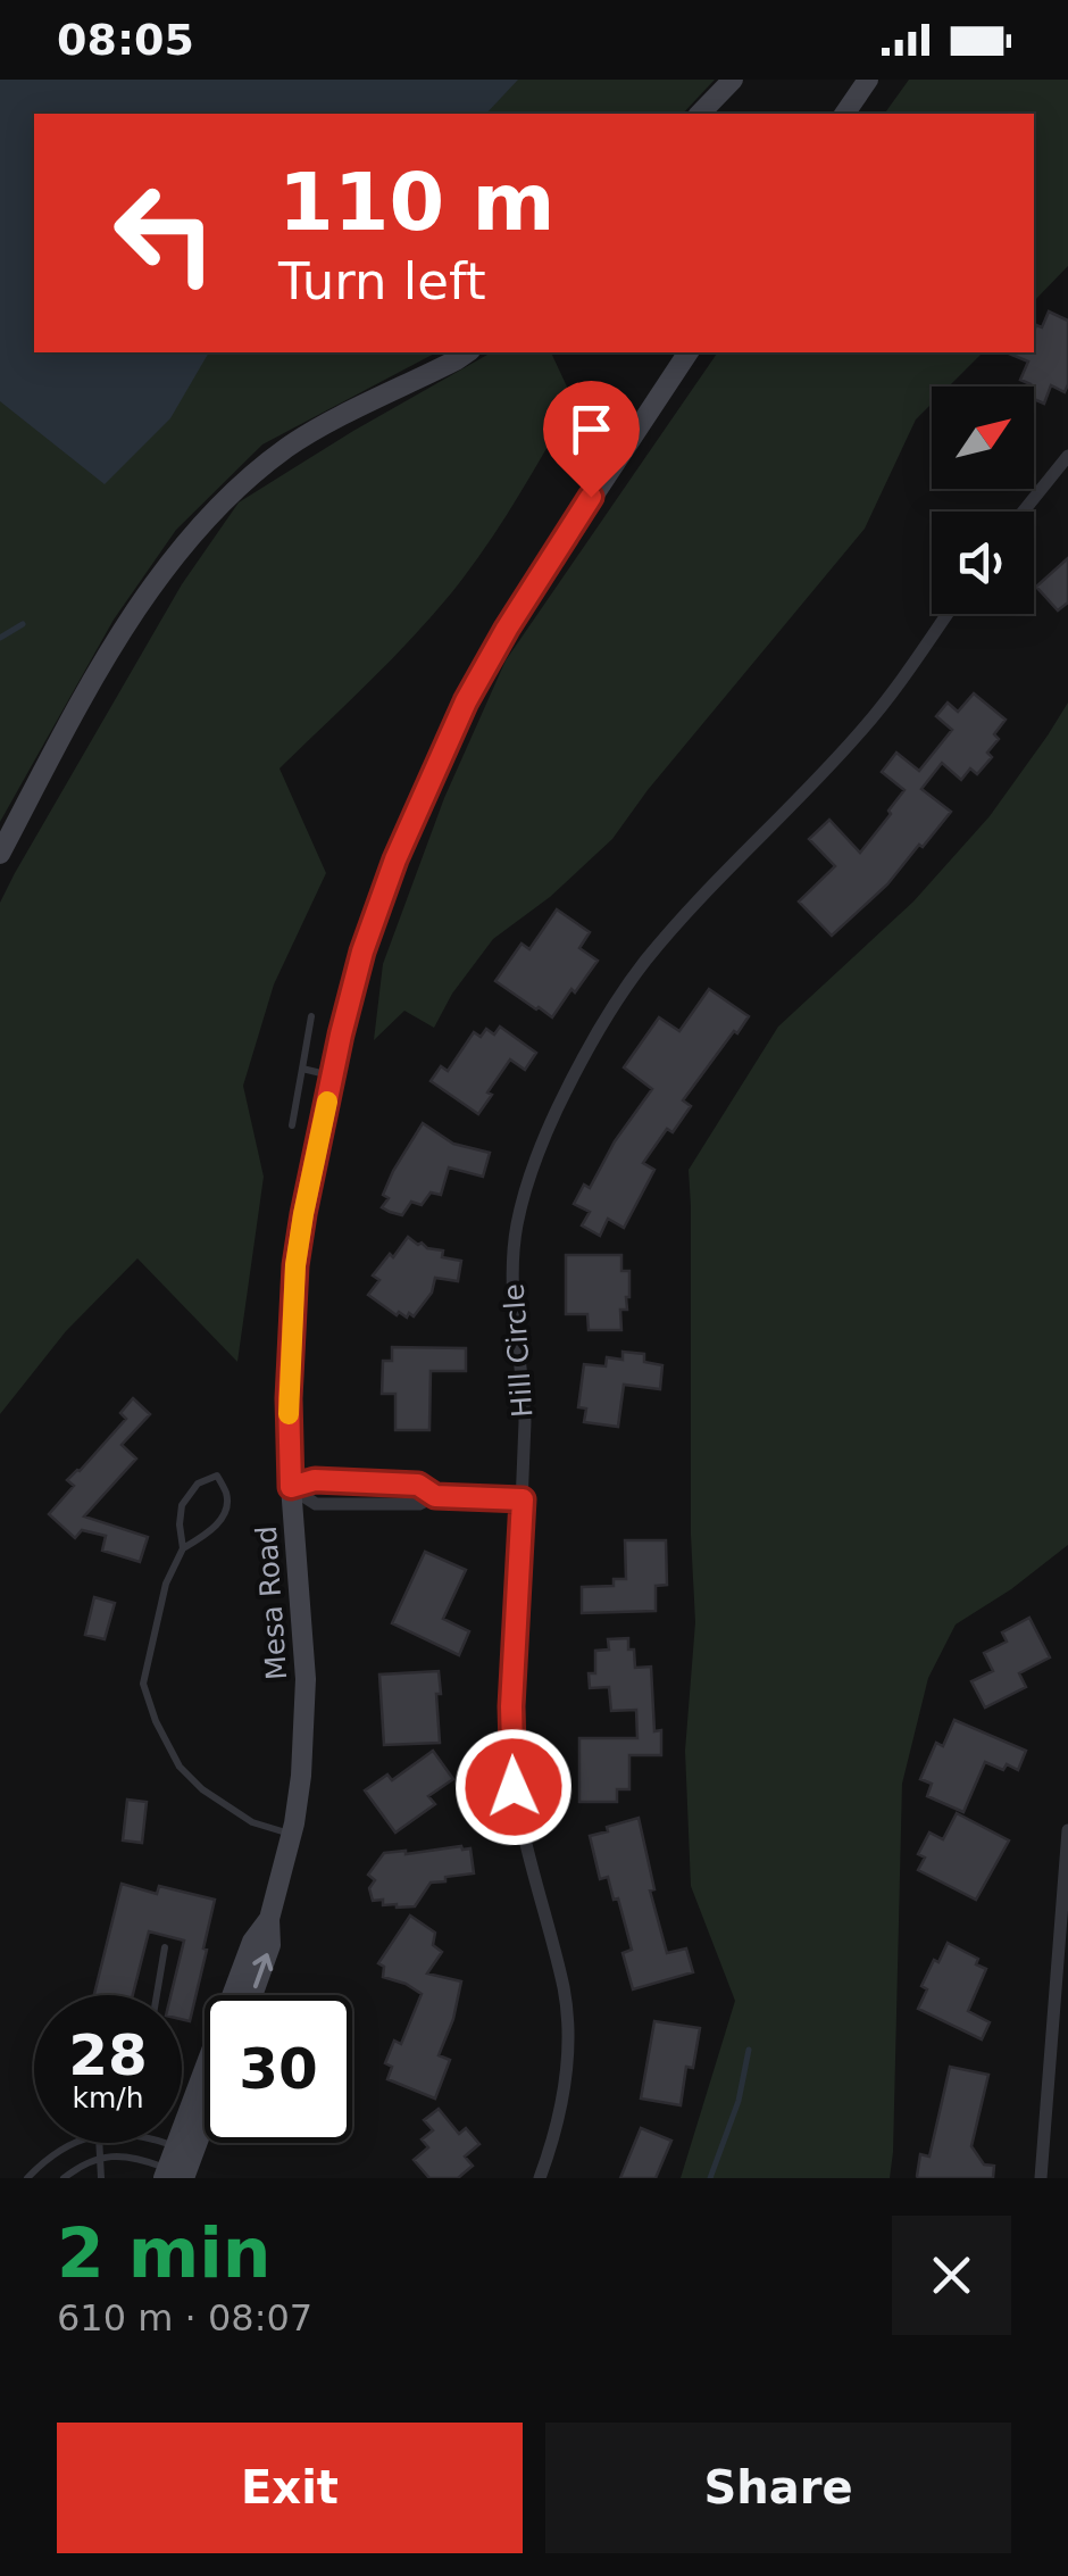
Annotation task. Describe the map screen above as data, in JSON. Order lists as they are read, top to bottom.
{
  "streets": {
    "main road": ["Mesa Road"],
    "street": ["Hill Circle"]
  },
  "north": "top right",
  "page": {
    "status": "08:05",
    "turn": ["110 m", "Turn left"],
    "speed": "28 km/h",
    "limit": "30",
    "heading": ["2 min", "610 m · 08:07"],
    "buttons": ["Exit", "Share"]
  }
}
